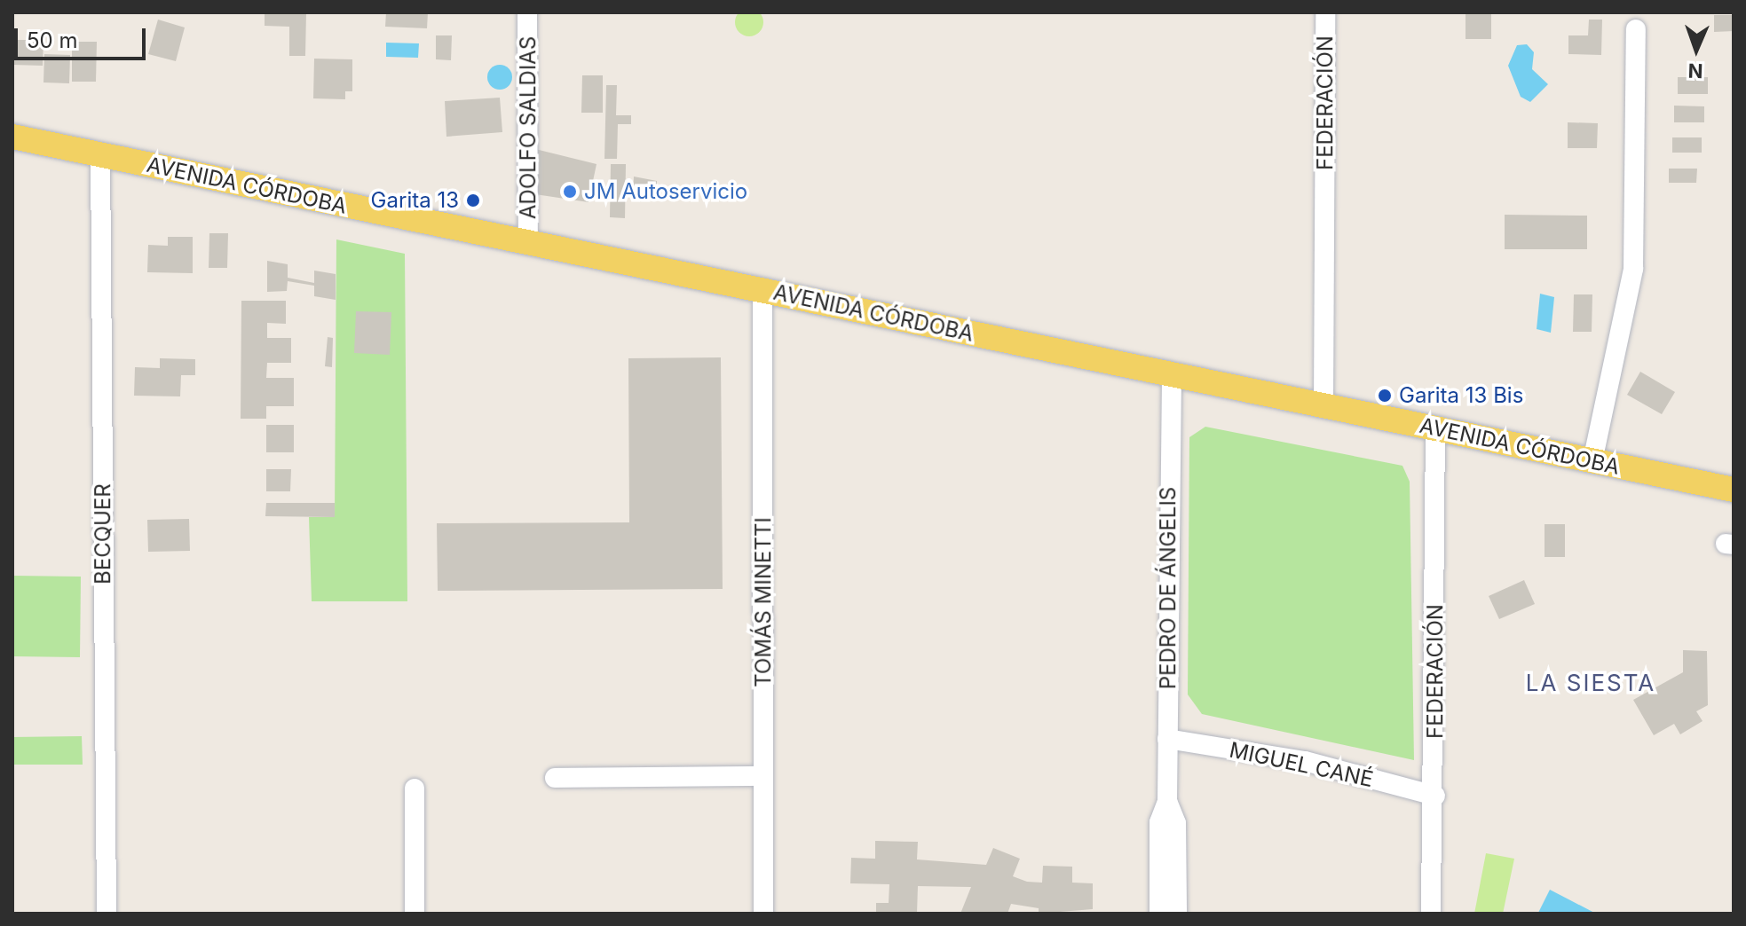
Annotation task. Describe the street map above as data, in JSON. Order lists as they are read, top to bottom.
{
  "streets": {
    "main road": ["AVENIDA CÓRDOBA"],
    "street": [
      "FEDERACIÓN",
      "ADOLFO SALDIAS",
      "BECQUER",
      "PEDRO DE ÁNGELIS",
      "TOMÁS MINETTI",
      "MIGUEL CANÉ"
    ]
  },
  "crossings": [
    ["FEDERACIÓN", "AVENIDA CÓRDOBA"],
    ["FEDERACIÓN", "MIGUEL CANÉ"],
    ["ADOLFO SALDIAS", "AVENIDA CÓRDOBA"],
    ["AVENIDA CÓRDOBA", "BECQUER"],
    ["AVENIDA CÓRDOBA", "PEDRO DE ÁNGELIS"],
    ["AVENIDA CÓRDOBA", "TOMÁS MINETTI"],
    ["PEDRO DE ÁNGELIS", "MIGUEL CANÉ"]
  ],
  "districts": ["LA SIESTA"],
  "places": ["JM Autoservicio", "Garita 13", "Garita 13 Bis"],
  "scale_bar": "50 m",
  "north": "bottom"
}
